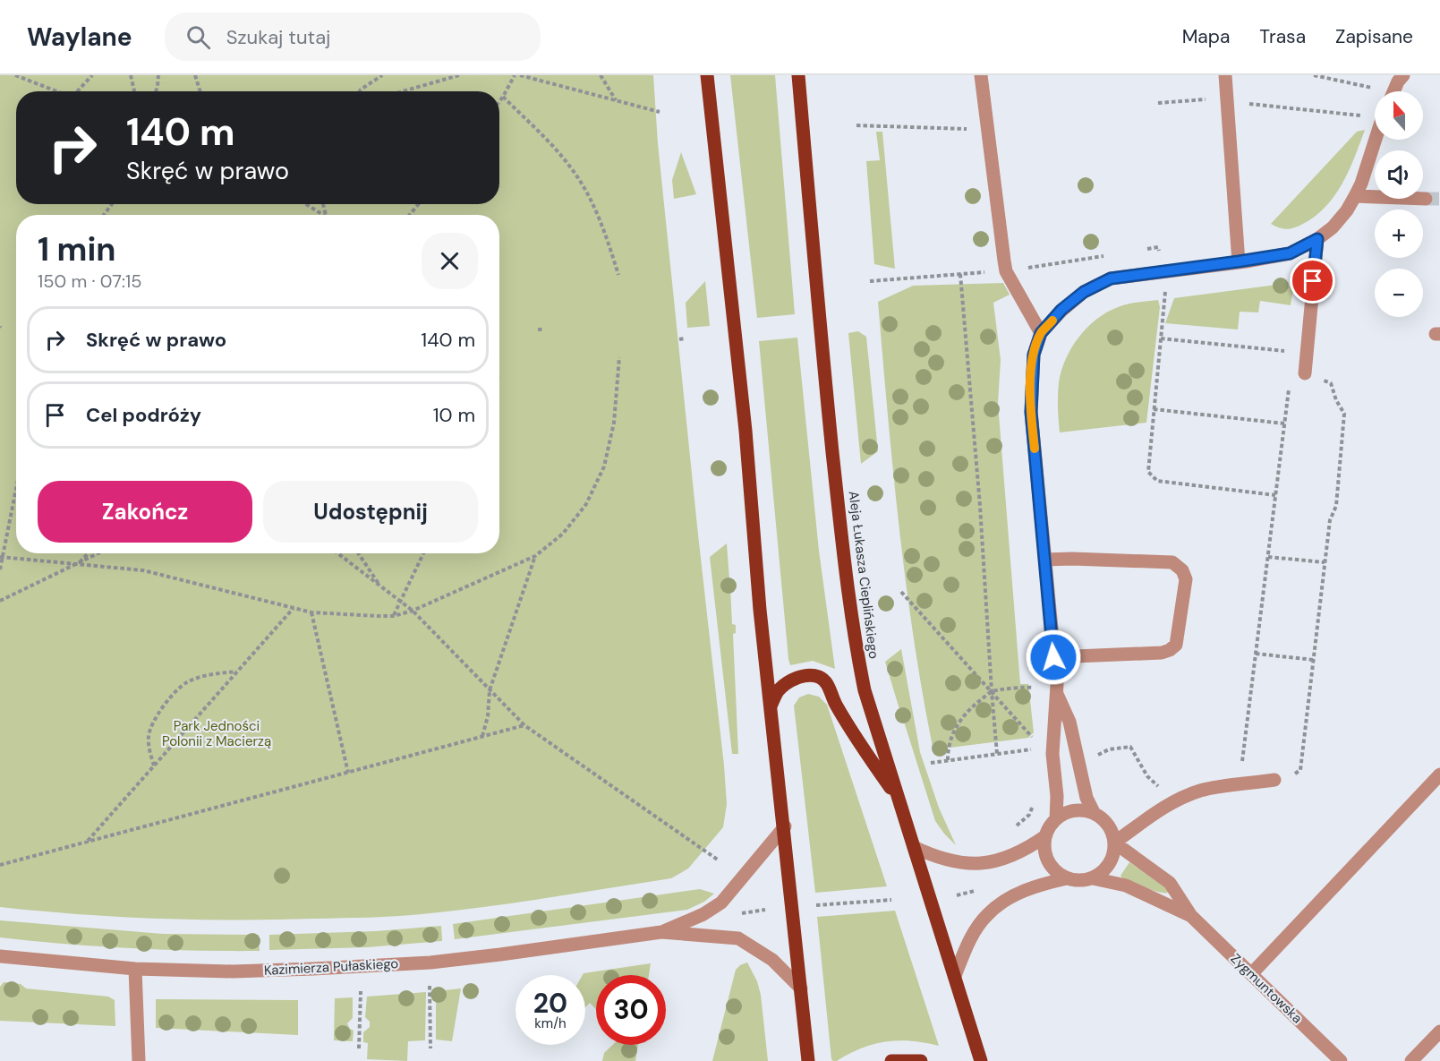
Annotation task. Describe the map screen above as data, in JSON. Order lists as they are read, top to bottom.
{
  "streets": {
    "main road": ["Aleja Łukasza Cieplińskiego"],
    "street": ["Kazimierza Pułaskiego", "Zygmuntowska"]
  },
  "parks": ["Park Jedności Polonii z Macierzą"],
  "north": "top",
  "page": {
    "header": "Waylane",
    "search": "Szukaj tutaj",
    "nav": ["Mapa", "Trasa", "Zapisane"],
    "map_buttons": ["+", "−"],
    "turn": ["140 m", "Skręć w prawo"],
    "heading": ["1 min", "150 m · 07:15"],
    "list": [
      {
        "name": "Skręć w prawo",
        "value": "140 m"
      },
      {
        "name": "Cel podróży",
        "value": "10 m"
      }
    ],
    "buttons": ["Zakończ", "Udostępnij"],
    "speed": "20 km/h",
    "limit": "30"
  }
}
